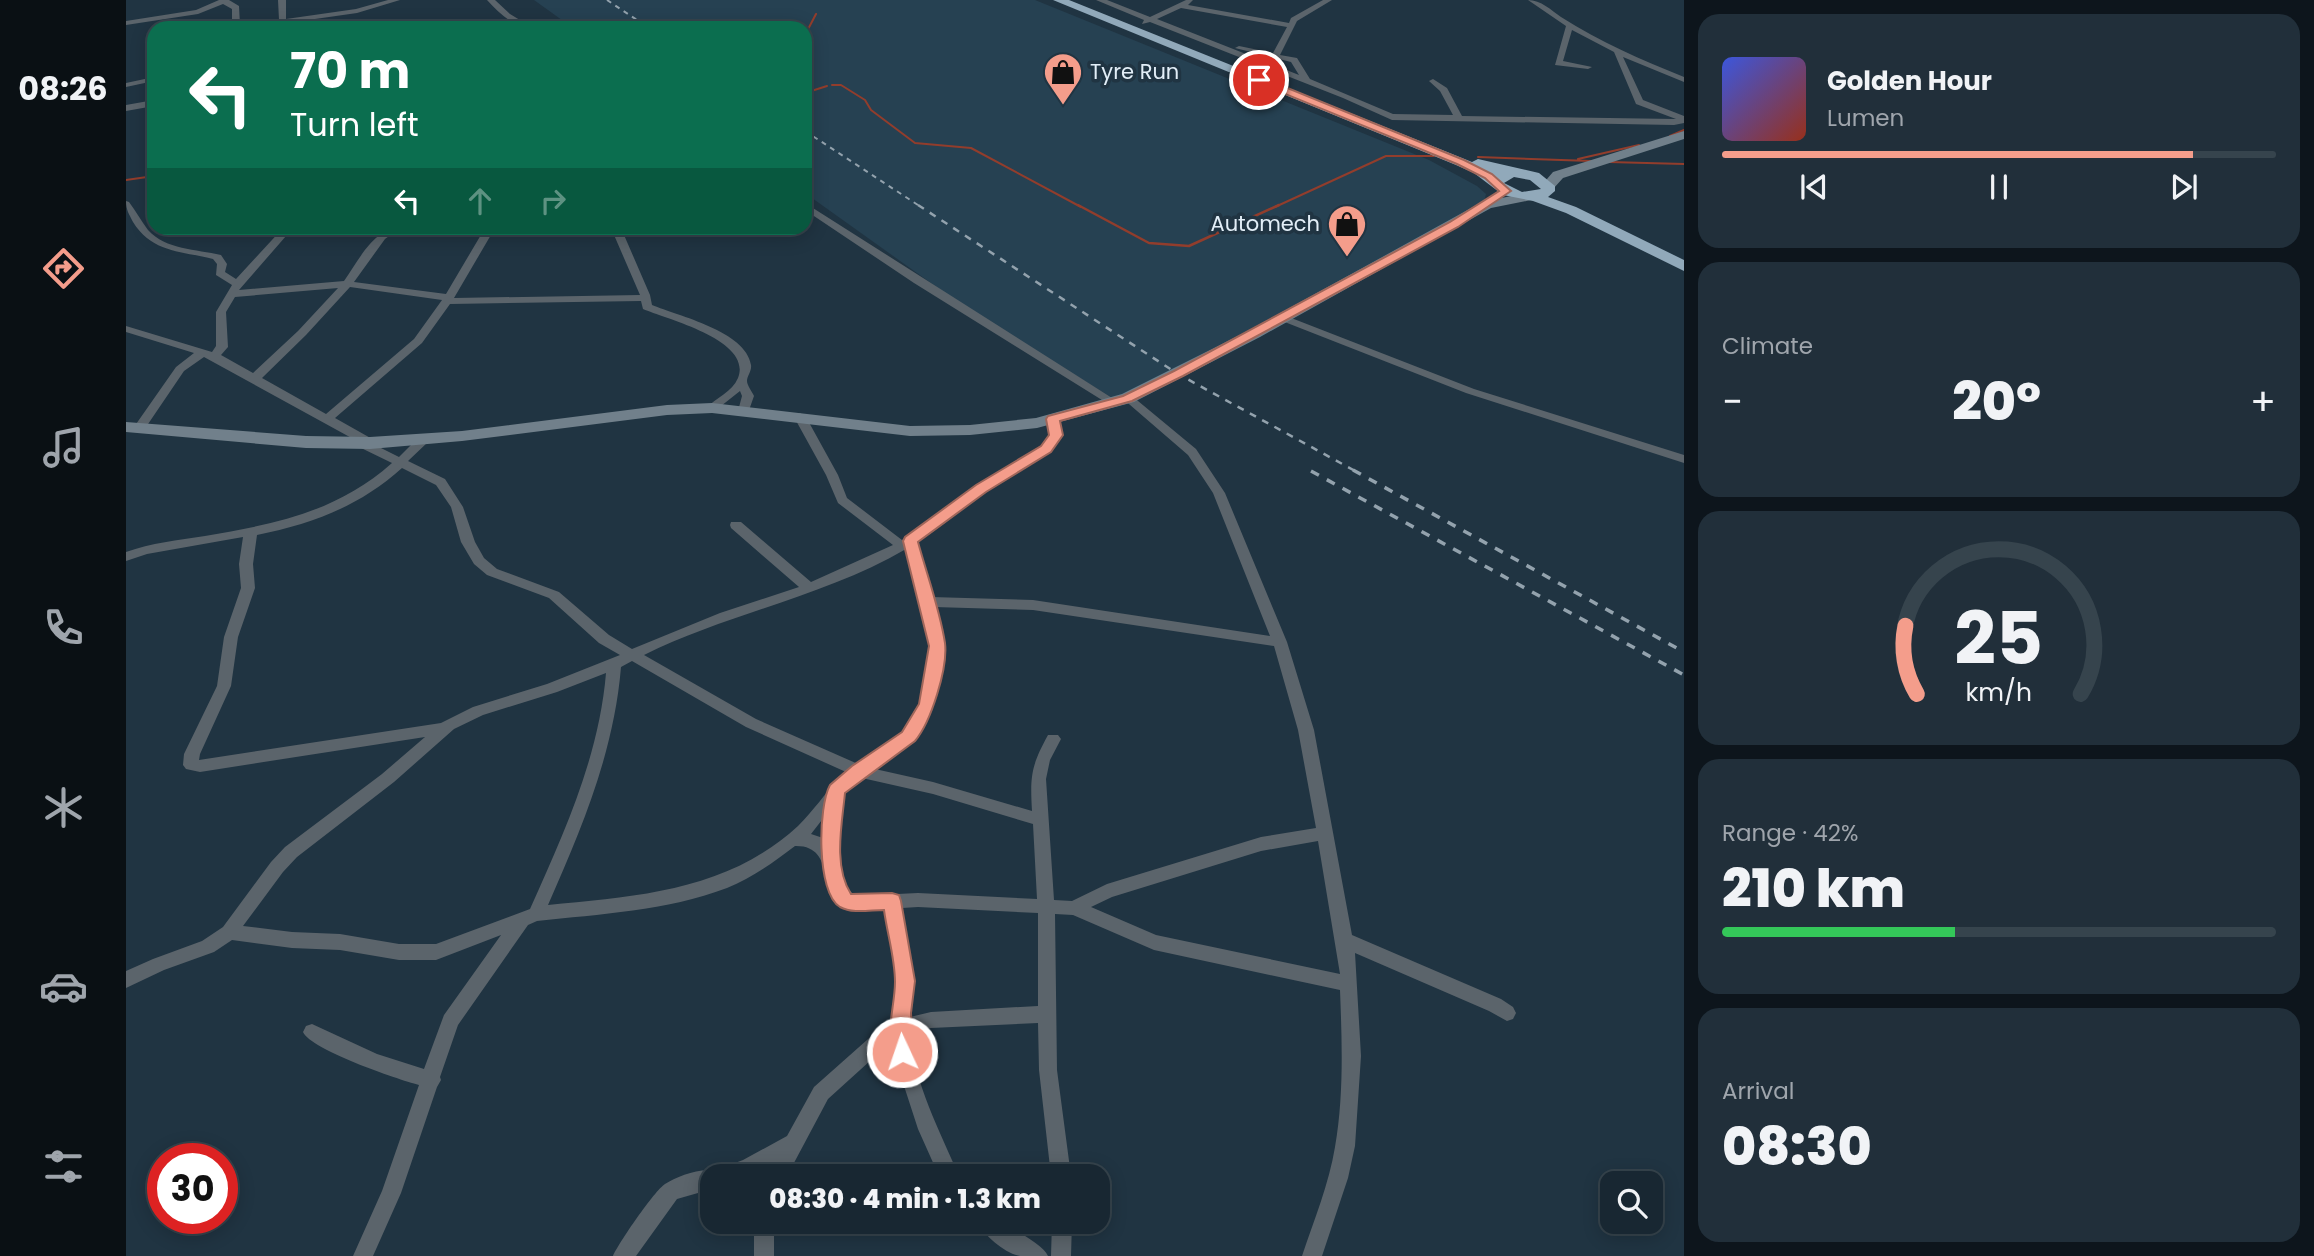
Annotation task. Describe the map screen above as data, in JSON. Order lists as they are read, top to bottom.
{
  "places": {
    "shop": ["Tyre Run", "Automech"]
  },
  "page": {
    "tabs": "08:26",
    "turn": ["70 m", "Turn left"],
    "song": ["Golden Hour", "Lumen"],
    "tile": [
      "Climate",
      ["Range · 42%", "210 km"],
      ["Arrival", "08:30"]
    ],
    "heat": ["−", "20°", "+"],
    "limit": "30",
    "trip": "08:30 · 4 min · 1.3 km",
    "gauge": ["25", "km/h"]
  }
}
